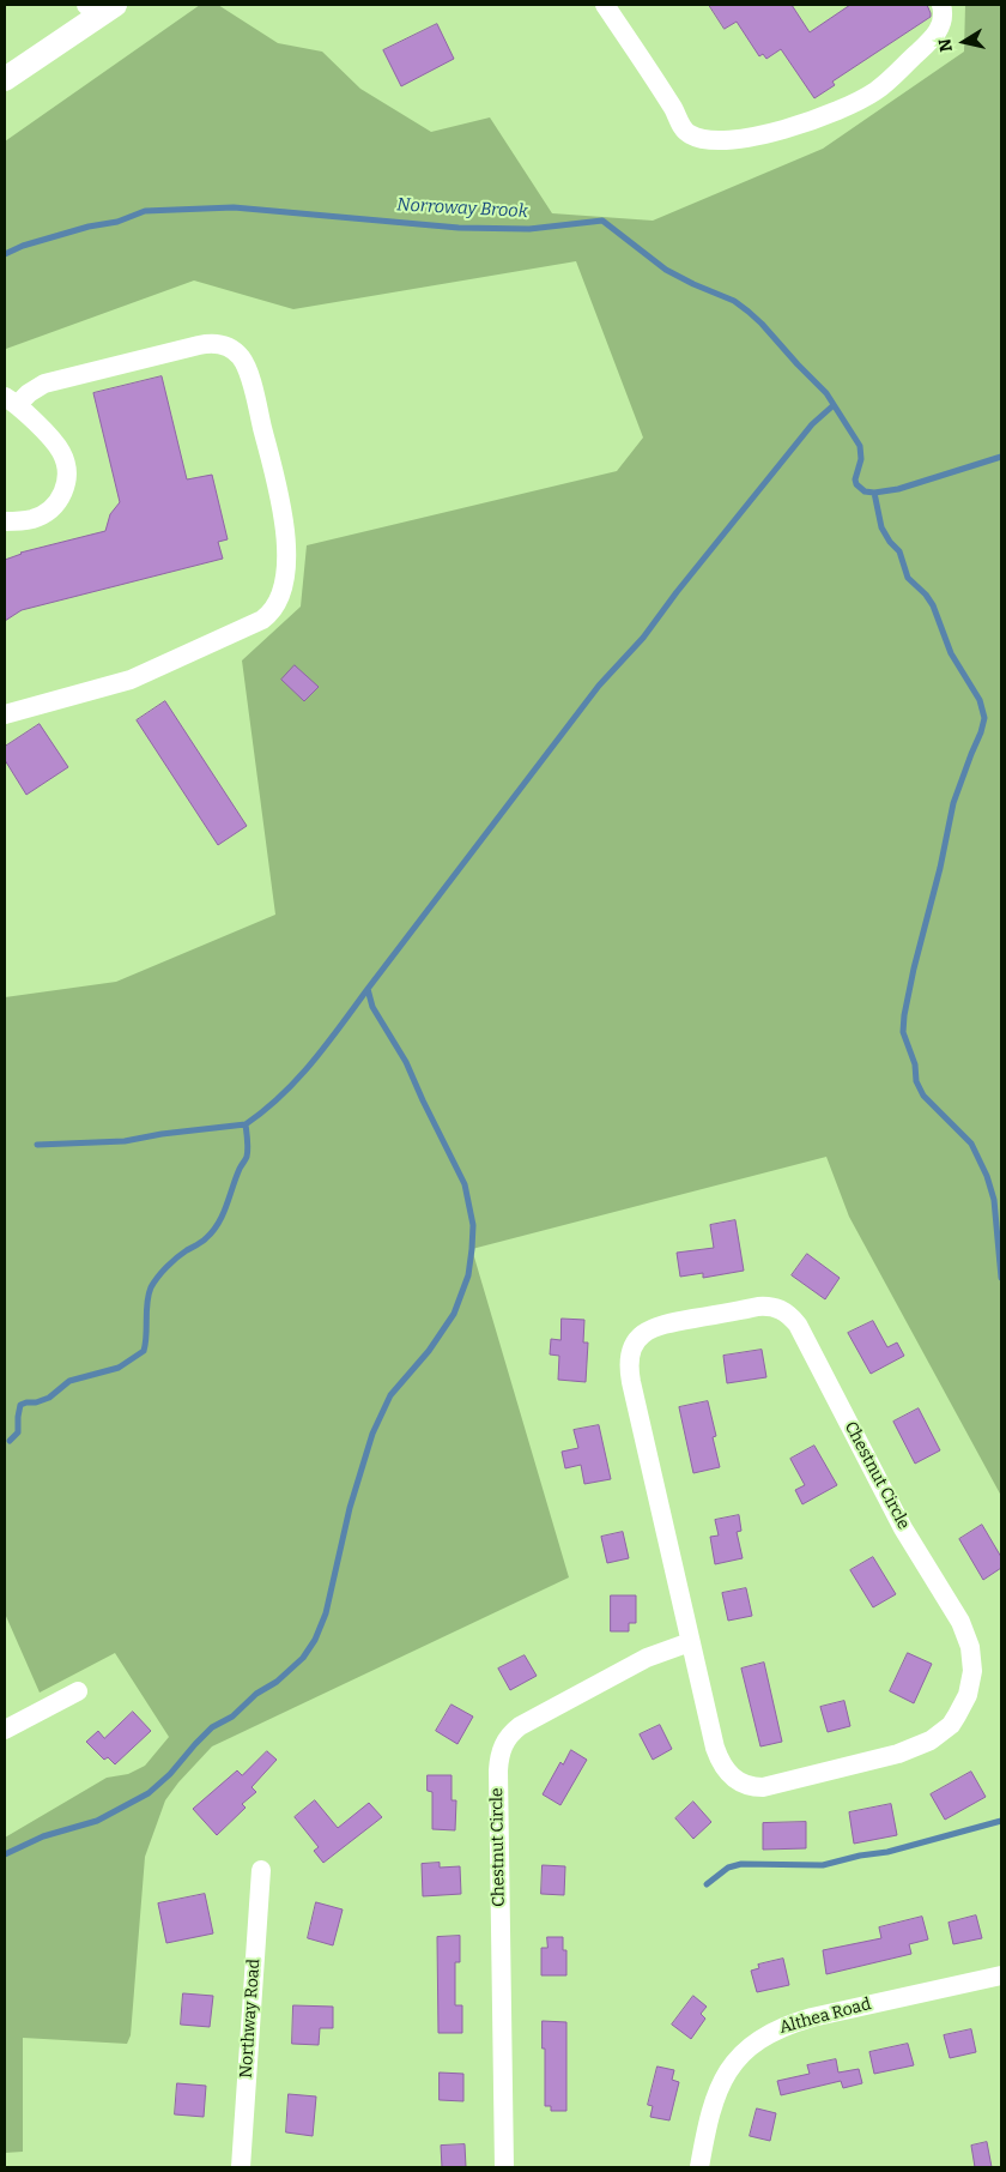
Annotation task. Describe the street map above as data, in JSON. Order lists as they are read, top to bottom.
{
  "streets": {
    "street": ["Chestnut Circle", "Althea Road", "Northway Road"]
  },
  "water": ["Norroway Brook"],
  "north": "left"
}
